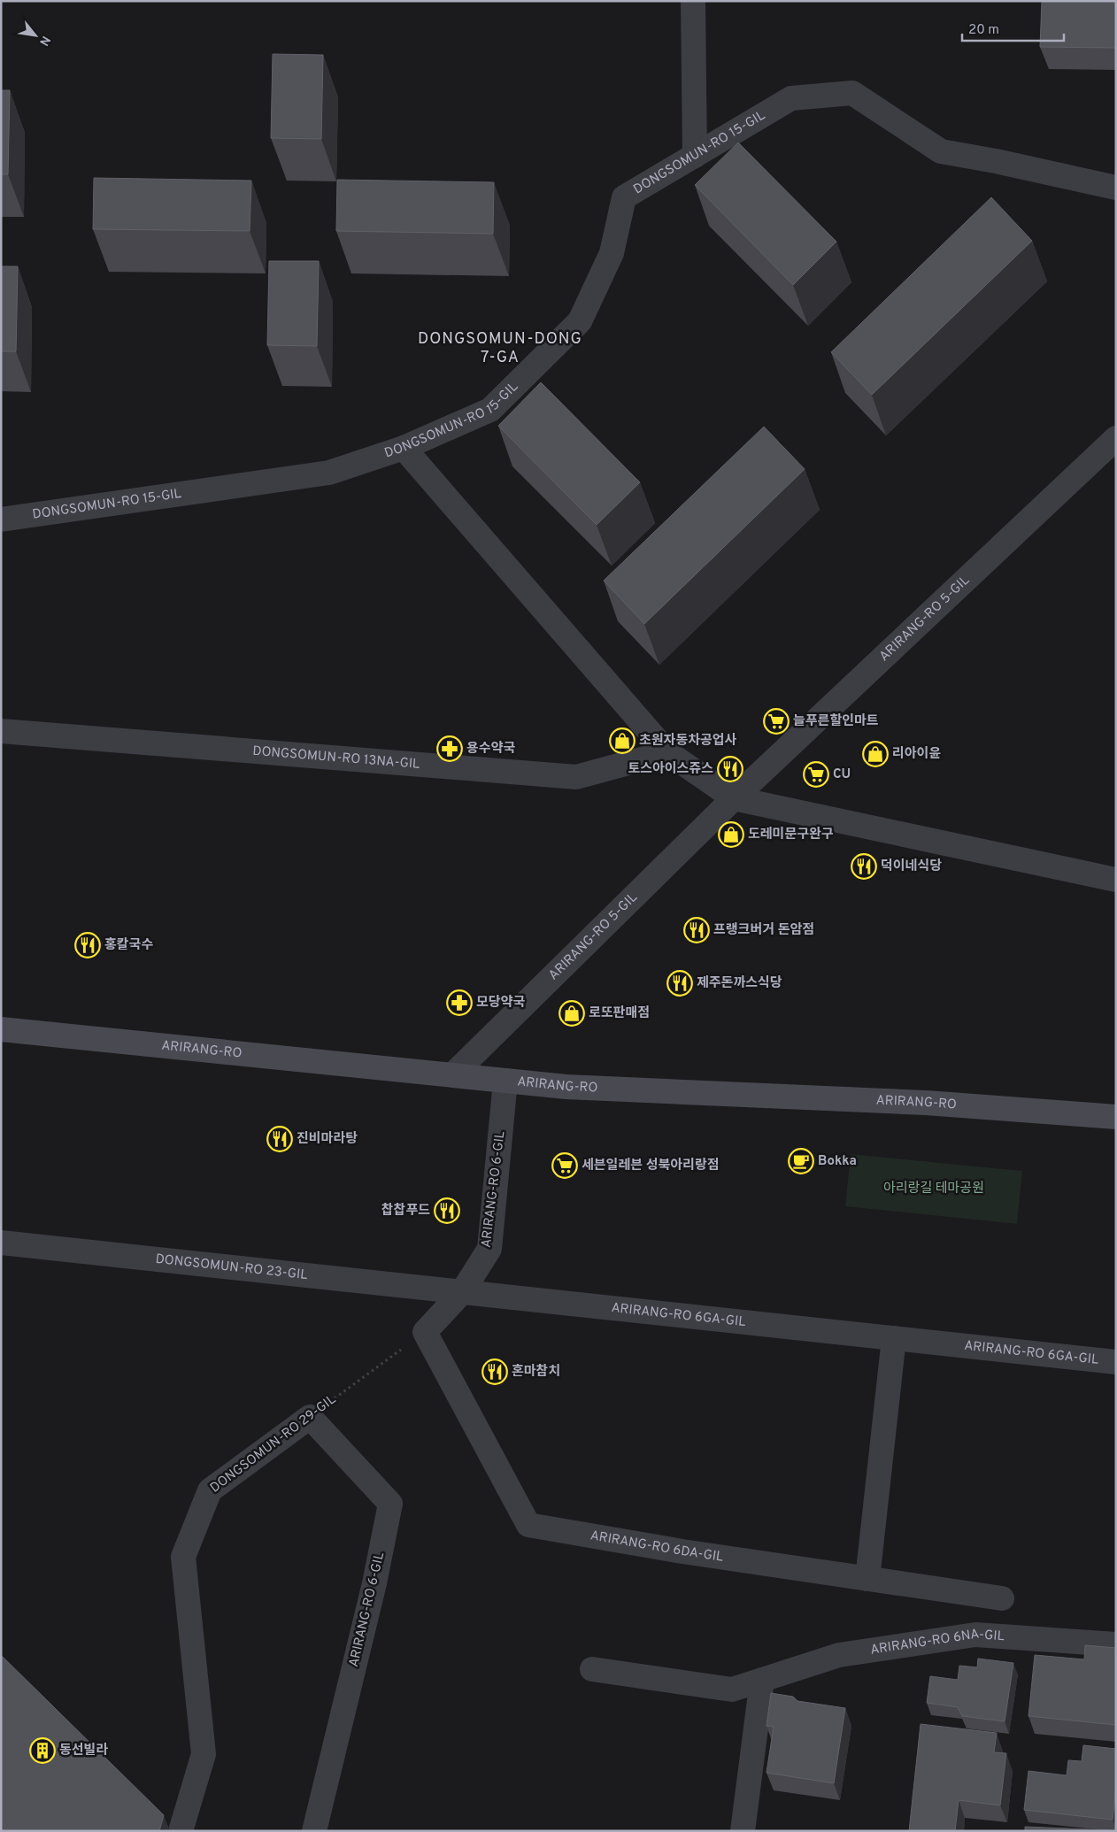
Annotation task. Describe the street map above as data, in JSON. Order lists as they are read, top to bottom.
{
  "streets": {
    "main road": ["ARIRANG-RO"],
    "street": [
      "DONGSOMUN-RO 15-GIL",
      "ARIRANG-RO 5-GIL",
      "DONGSOMUN-RO 13NA-GIL",
      "ARIRANG-RO 6-GIL",
      "DONGSOMUN-RO 23-GIL",
      "ARIRANG-RO 6GA-GIL",
      "DONGSOMUN-RO 29-GIL",
      "ARIRANG-RO 6DA-GIL",
      "ARIRANG-RO 6NA-GIL"
    ]
  },
  "crossings": [
    ["ARIRANG-RO 5-GIL", "ARIRANG-RO"],
    ["ARIRANG-RO", "ARIRANG-RO 6-GIL"],
    ["ARIRANG-RO 6-GIL", "DONGSOMUN-RO 23-GIL"],
    ["ARIRANG-RO 6-GIL", "ARIRANG-RO 6GA-GIL"],
    ["ARIRANG-RO 6-GIL", "DONGSOMUN-RO 29-GIL"],
    ["DONGSOMUN-RO 23-GIL", "ARIRANG-RO 6GA-GIL"],
    ["DONGSOMUN-RO 29-GIL", "ARIRANG-RO 6DA-GIL"]
  ],
  "districts": ["DONGSOMUN-DONG 7-GA"],
  "parks": ["아리랑길 테마공원"],
  "places": {
    "supermarket": ["늘푸른할인마트", "CU", "세븐일레븐 성북아리랑점"],
    "shop": [
      "초원자동차공업사",
      "리아이윤",
      "도레미문구완구",
      "로또판매점"
    ],
    "pharmacy": ["용수약국", "모당약국"],
    "restaurant": [
      "토스아이스쥬스",
      "덕이네식당",
      "프랭크버거 돈암점",
      "홍칼국수",
      "제주돈까스식당",
      "진비마라탕",
      "찹찹푸드",
      "혼마참치"
    ],
    "cafe": ["Bokka"],
    "building": ["동선빌라"]
  },
  "scale_bar": "20 m",
  "north": "bottom right"
}
